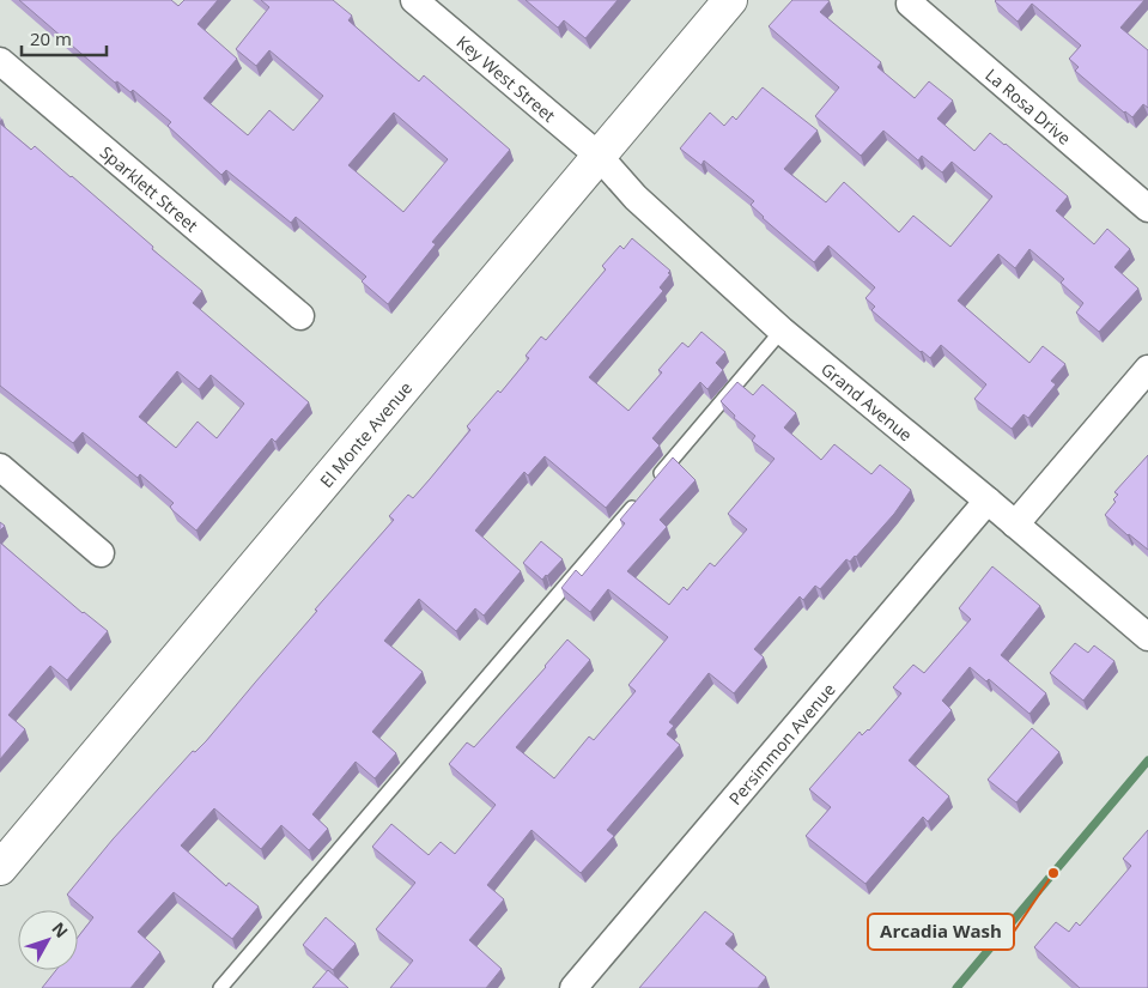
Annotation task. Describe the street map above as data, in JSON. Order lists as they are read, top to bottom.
{
  "streets": {
    "street": [
      "Key West Street",
      "La Rosa Drive",
      "Sparklett Street",
      "Grand Avenue",
      "El Monte Avenue",
      "Persimmon Avenue"
    ]
  },
  "crossings": [
    ["Key West Street", "Grand Avenue"],
    ["Key West Street", "El Monte Avenue"],
    ["Grand Avenue", "El Monte Avenue"],
    ["Grand Avenue", "Persimmon Avenue"]
  ],
  "places": ["Arcadia Wash"],
  "scale_bar": "20 m",
  "north": "top right"
}
